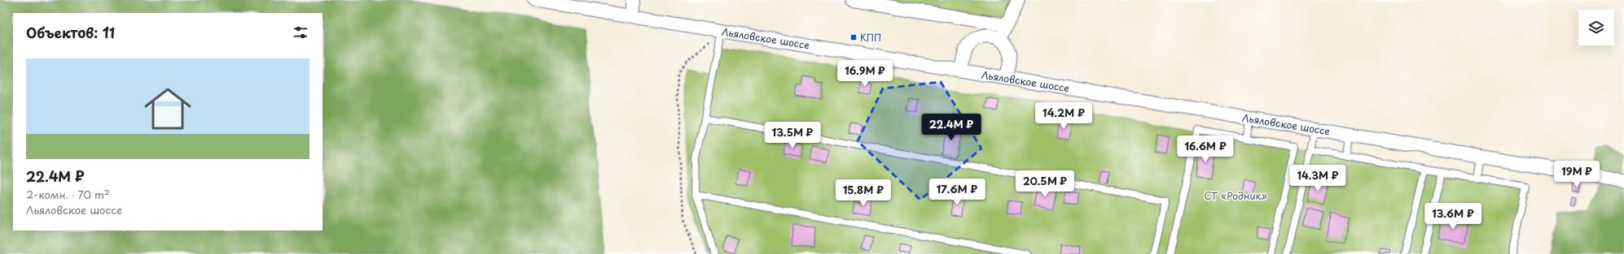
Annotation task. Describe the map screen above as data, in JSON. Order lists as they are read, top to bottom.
{
  "streets": {
    "street": ["Льяловское шоссе"]
  },
  "parks": ["СТ «Родник»"],
  "places": {
    "transit": ["КПП"]
  },
  "page": {
    "heading": "Объектов: 11",
    "list": [
      {
        "name": "22.4M ₽",
        "note": "2-комн. · 70 m² · Льяловское шоссе"
      }
    ],
    "price": [
      "16.9M ₽",
      "14.2M ₽",
      "22.4M ₽",
      "13.5M ₽",
      "16.6M ₽",
      "19M ₽",
      "14.3M ₽",
      "20.5M ₽",
      "17.6M ₽",
      "15.8M ₽",
      "13.6M ₽"
    ]
  }
}
